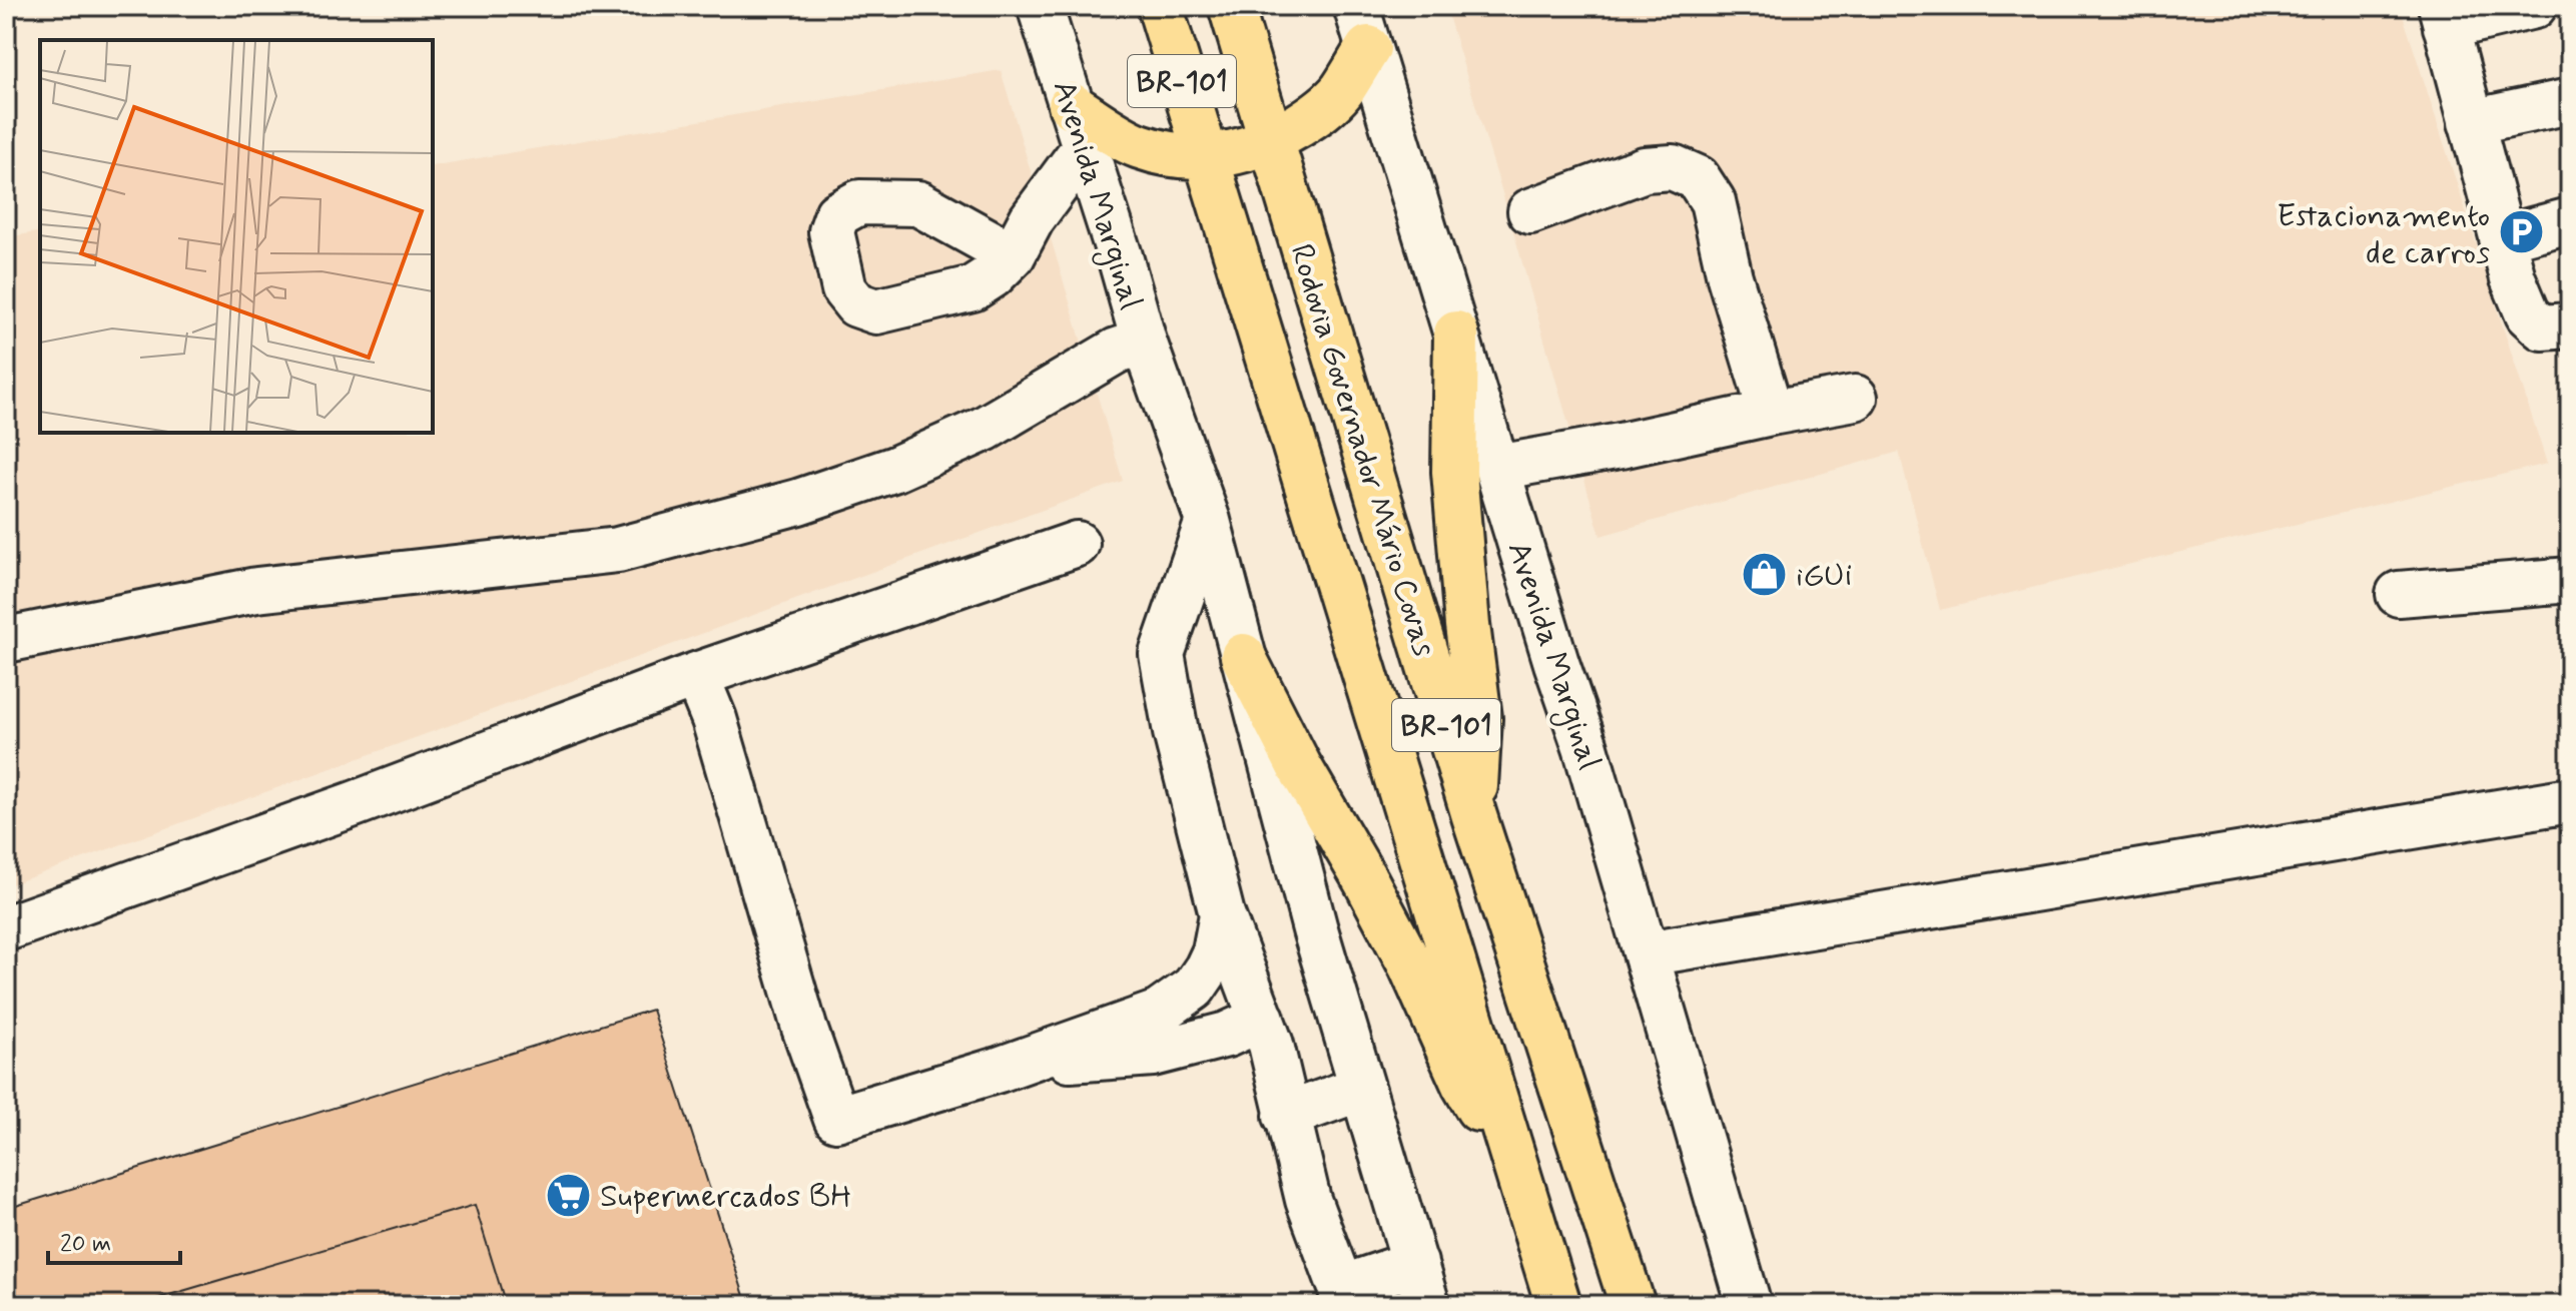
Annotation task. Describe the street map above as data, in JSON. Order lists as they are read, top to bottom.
{
  "streets": {
    "main road": ["BR-101", "Rodovia Governador Mário Covas"],
    "street": ["Avenida Marginal"]
  },
  "places": {
    "parking": ["Estacionamento de carros"],
    "shop": ["iGUi"],
    "supermarket": ["Supermercados BH"]
  },
  "scale_bar": "20 m"
}
